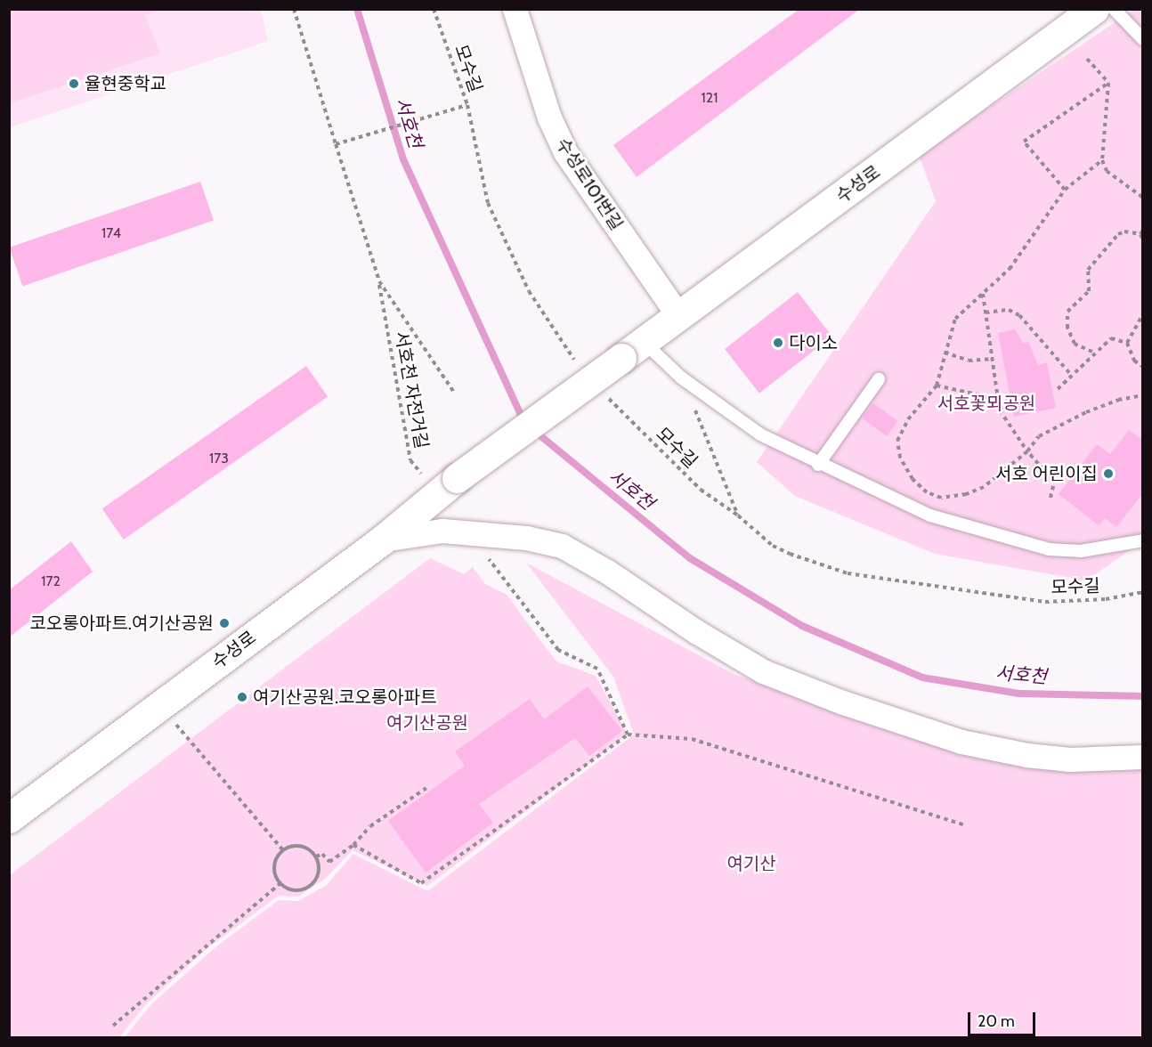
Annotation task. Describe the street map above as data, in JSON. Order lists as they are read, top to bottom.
{
  "streets": {
    "main road": ["수성로"],
    "street": ["수성로101번길"],
    "path": ["모수길", "서호천 자전거길"]
  },
  "crossings": [
    ["수성로101번길", "수성로"],
    ["수성로", "서호천 자전거길"]
  ],
  "water": ["서호천"],
  "parks": ["서호꽃뫼공원", "여기산공원", "여기산"],
  "places": [
    "율현중학교",
    "다이소",
    "서호 어린이집",
    "코오롱아파트.여기산공원",
    "여기산공원.코오롱아파트"
  ],
  "house_numbers": [
    "121",
    "174",
    "173",
    "172"
  ],
  "scale_bar": "20 m"
}
